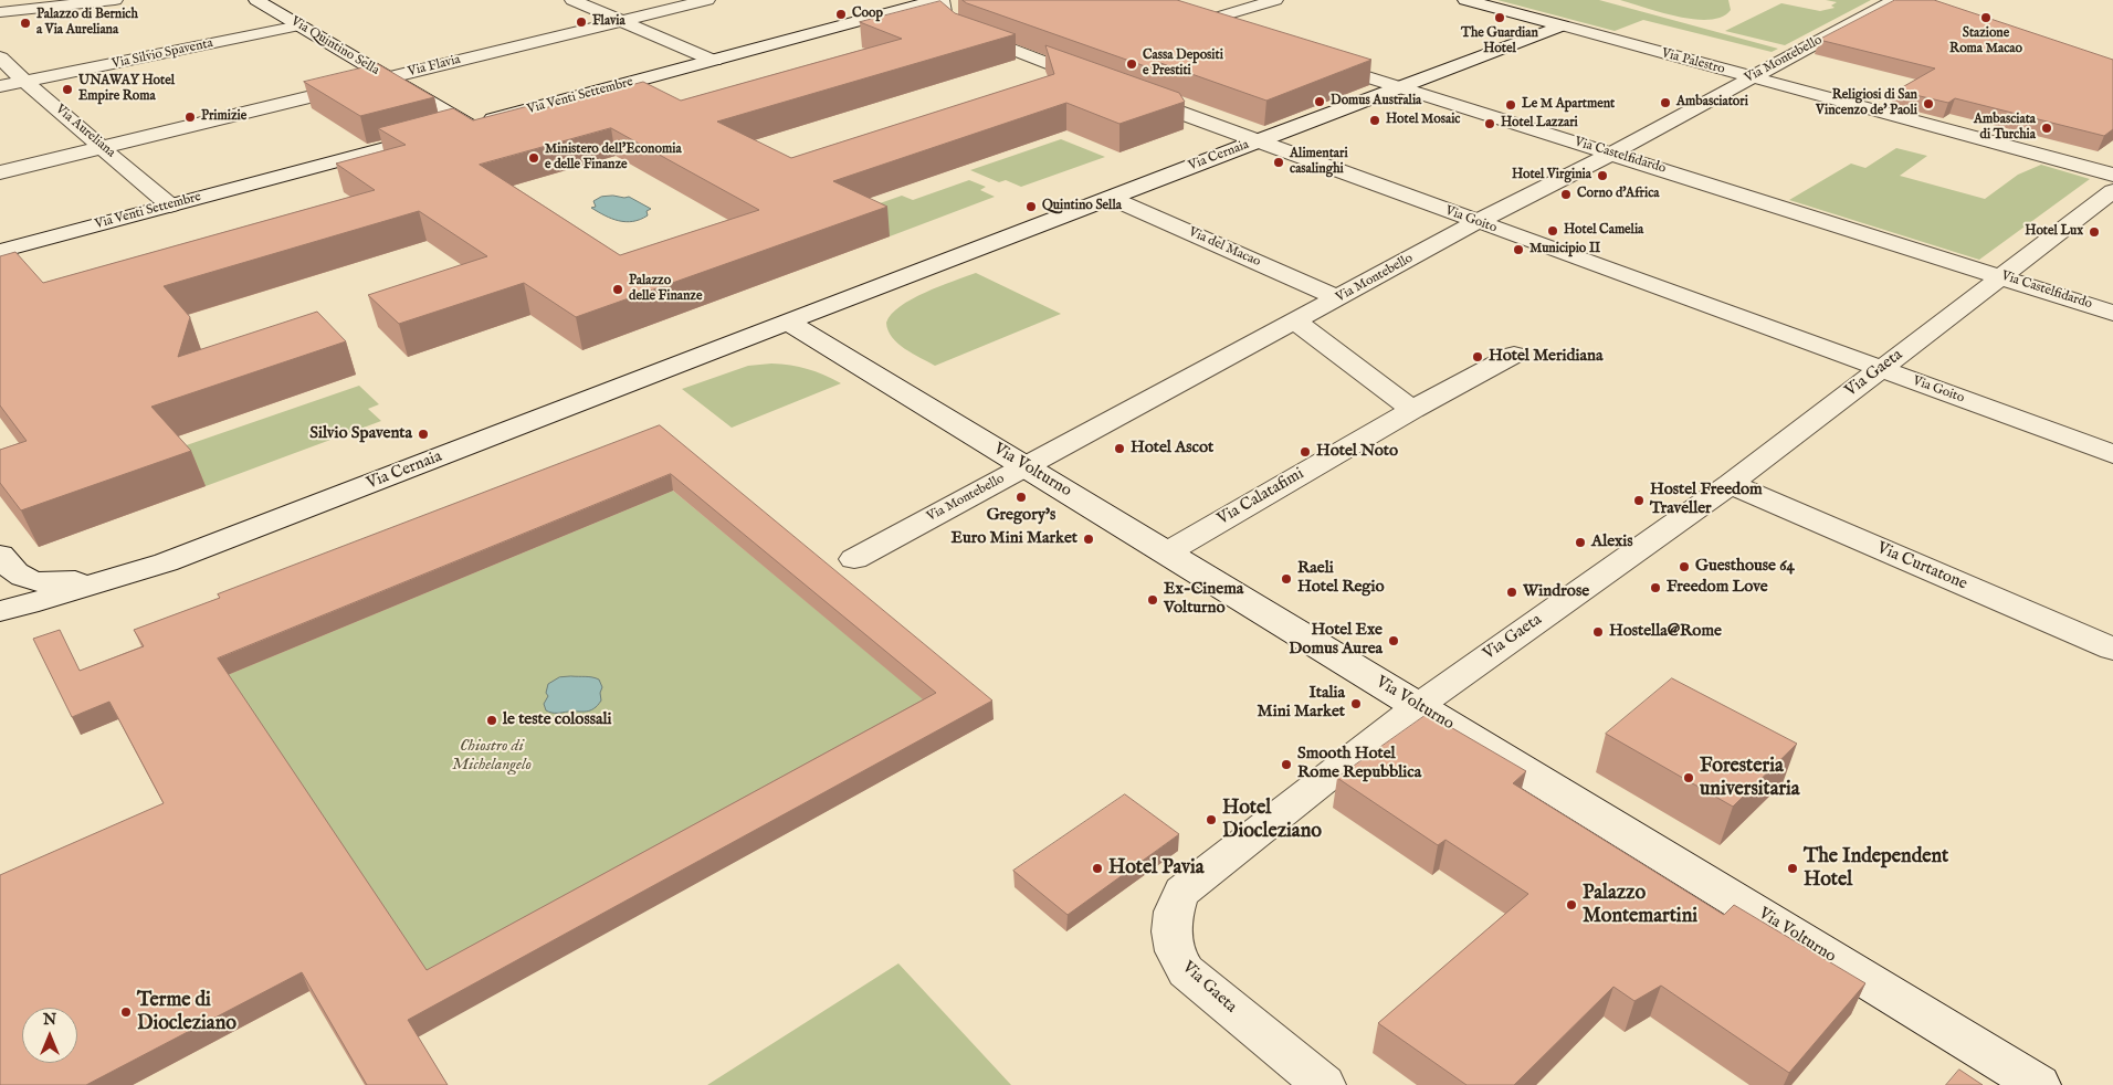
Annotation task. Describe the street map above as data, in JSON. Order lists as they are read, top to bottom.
{
  "streets": {
    "street": [
      "Via Quintino Sella",
      "Via Silvio Spaventa",
      "Via Montebello",
      "Via Palestro",
      "Via Flavia",
      "Via Venti Settembre",
      "Via Aureliana",
      "Via Cernaia",
      "Via Castelfidardo",
      "Via Goito",
      "Via del Macao",
      "Via Gaeta",
      "Via Volturno",
      "Via Calatafimi",
      "Via Curtatone"
    ]
  },
  "crossings": [
    ["Via Quintino Sella", "Via Silvio Spaventa"],
    ["Via Quintino Sella", "Via Flavia"],
    ["Via Quintino Sella", "Via Venti Settembre"],
    ["Via Silvio Spaventa", "Via Aureliana"],
    ["Via Montebello", "Via Palestro"],
    ["Via Montebello", "Via Castelfidardo"],
    ["Via Montebello", "Via Goito"],
    ["Via Montebello", "Via del Macao"],
    ["Via Montebello", "Via Volturno"],
    ["Via Palestro", "Via Cernaia"],
    ["Via Flavia", "Via Aureliana"],
    ["Via Venti Settembre", "Via Aureliana"],
    ["Via Cernaia", "Via Castelfidardo"],
    ["Via Cernaia", "Via Goito"],
    ["Via Cernaia", "Via del Macao"],
    ["Via Cernaia", "Via Volturno"],
    ["Via Castelfidardo", "Via Gaeta"],
    ["Via Goito", "Via Gaeta"],
    ["Via Gaeta", "Via Volturno"],
    ["Via Gaeta", "Via Curtatone"],
    ["Via Volturno", "Via Calatafimi"]
  ],
  "parks": ["Chiostro di Michelangelo"],
  "places": [
    "Coop",
    "The Guardian Hotel",
    "Stazione Roma Macao",
    "Flavia",
    "Palazzo di Bernich a Via Aureliana",
    "Cassa Depositi e Prestiti",
    "UNAWAY Hotel Empire Roma",
    "Domus Australia",
    "Ambasciatori",
    "Religiosi di San Vincenzo de' Paoli",
    "Le M Apartment",
    "Primizie",
    "Hotel Mosaic",
    "Hotel Lazzari",
    "Ambasciata di Turchia",
    "Ministero dell'Economia e delle Finanze",
    "Alimentari casalinghi",
    "Hotel Virginia",
    "Corno d'Africa",
    "Quintino Sella",
    "Hotel Camelia",
    "Hotel Lux",
    "Municipio II",
    "Palazzo delle Finanze",
    "Hotel Meridiana",
    "Silvio Spaventa",
    "Hotel Ascot",
    "Hotel Noto",
    "Gregory's",
    "Hostel Freedom Traveller",
    "Euro Mini Market",
    "Alexis",
    "Guesthouse 64",
    "Raeli Hotel Regio",
    "Freedom Love",
    "Windrose",
    "Ex-Cinema Volturno",
    "Hostella@Rome",
    "Hotel Exe Domus Aurea",
    "Italia Mini Market",
    "le teste colossali",
    "Smooth Hotel Rome Repubblica",
    "Foresteria universitaria",
    "Hotel Diocleziano",
    "Hotel Pavia",
    "The Independent Hotel",
    "Palazzo Montemartini",
    "Terme di Diocleziano"
  ],
  "north": "top"
}
